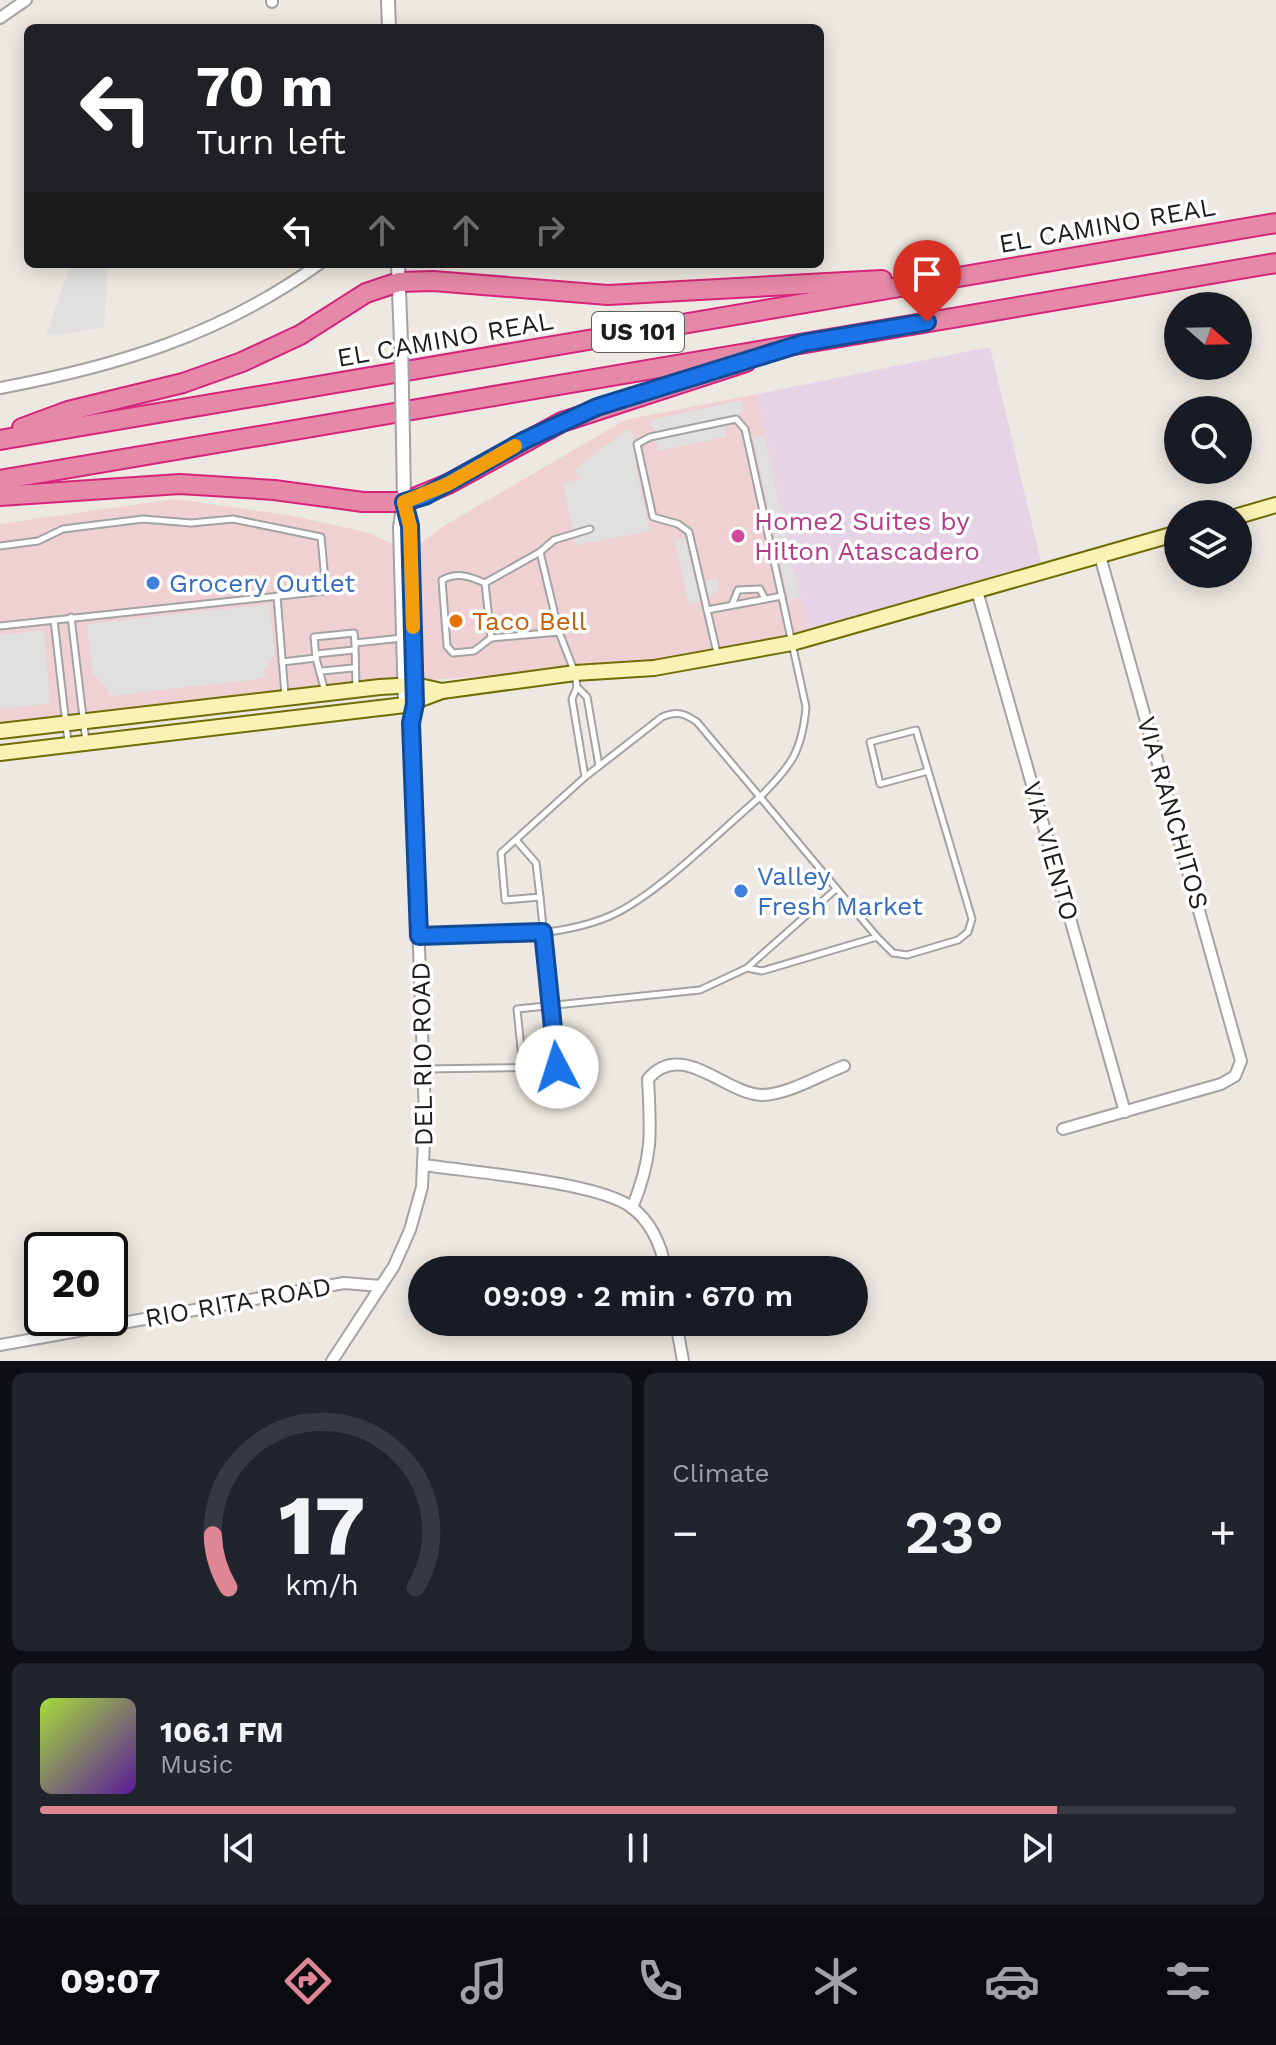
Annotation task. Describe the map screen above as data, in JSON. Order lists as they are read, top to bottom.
{
  "streets": {
    "highway": ["EL CAMINO REAL", "US 101"],
    "street": [
      "VIA RANCHITOS",
      "VIA VIENTO",
      "DEL RIO ROAD",
      "RIO RITA ROAD"
    ]
  },
  "crossings": [
    ["VIA RANCHITOS", "VIA VIENTO"],
    ["DEL RIO ROAD", "RIO RITA ROAD"]
  ],
  "places": [
    "Home2 Suites by Hilton Atascadero",
    "Grocery Outlet",
    "Taco Bell",
    "Valley Fresh Market"
  ],
  "north": "right",
  "page": {
    "turn": ["70 m", "Turn left"],
    "limit": "20",
    "trip": "09:09 · 2 min · 670 m",
    "tile": "Climate",
    "heat": ["−", "23°", "+"],
    "song": ["106.1 FM", "Music"],
    "tabs": "09:07",
    "gauge": ["17", "km/h"]
  }
}
